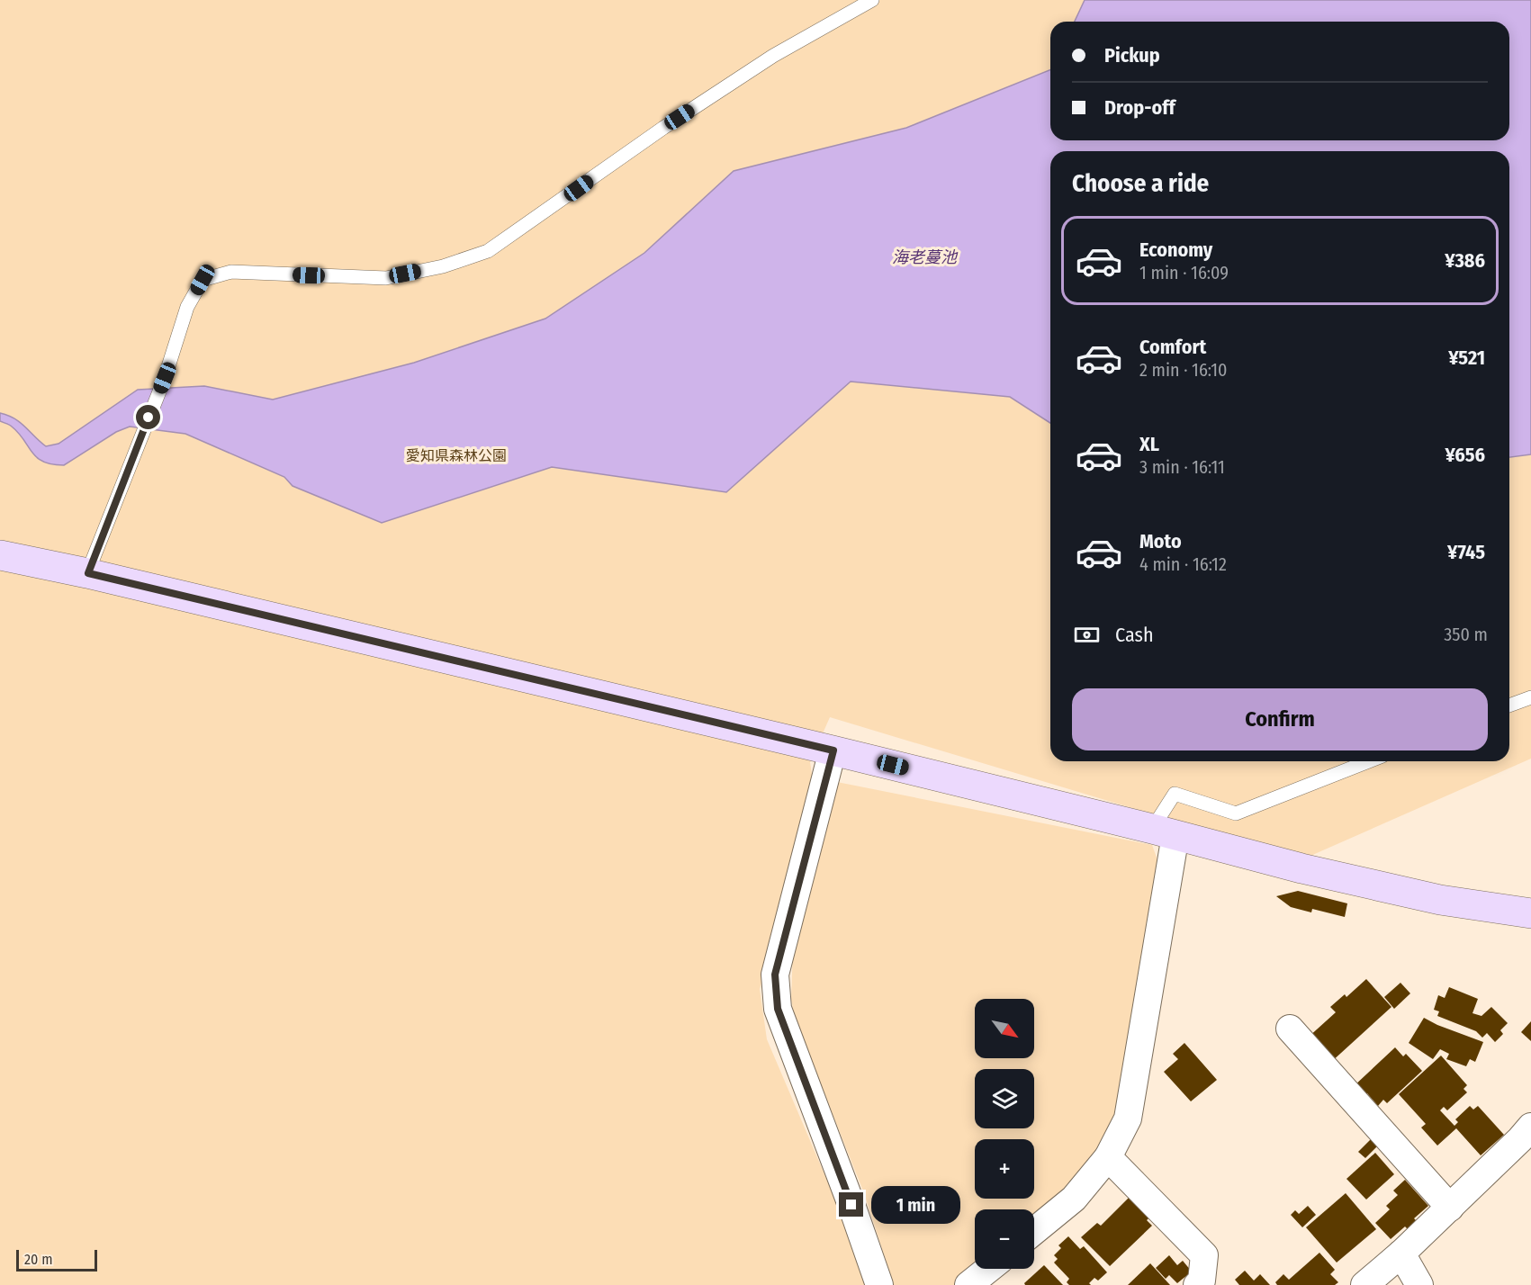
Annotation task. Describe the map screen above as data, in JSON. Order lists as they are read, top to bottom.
{
  "water": ["海老蔓池"],
  "parks": ["愛知県森林公園"],
  "scale_bar": "20 m",
  "north": "bottom right",
  "page": {
    "banner": ["Pickup", "Drop-off"],
    "heading": "Choose a ride",
    "list": [
      {
        "name": "Economy",
        "note": "1 min · 16:09",
        "value": "¥386"
      },
      {
        "name": "Comfort",
        "note": "2 min · 16:10",
        "value": "¥521"
      },
      {
        "name": "XL",
        "note": "3 min · 16:11",
        "value": "¥656"
      },
      {
        "name": "Moto",
        "note": "4 min · 16:12",
        "value": "¥745"
      }
    ],
    "pay": ["Cash", "350 m"],
    "buttons": "Confirm",
    "map_buttons": ["+", "−"],
    "bubble": "1 min",
    "scale": "20 m"
  }
}
